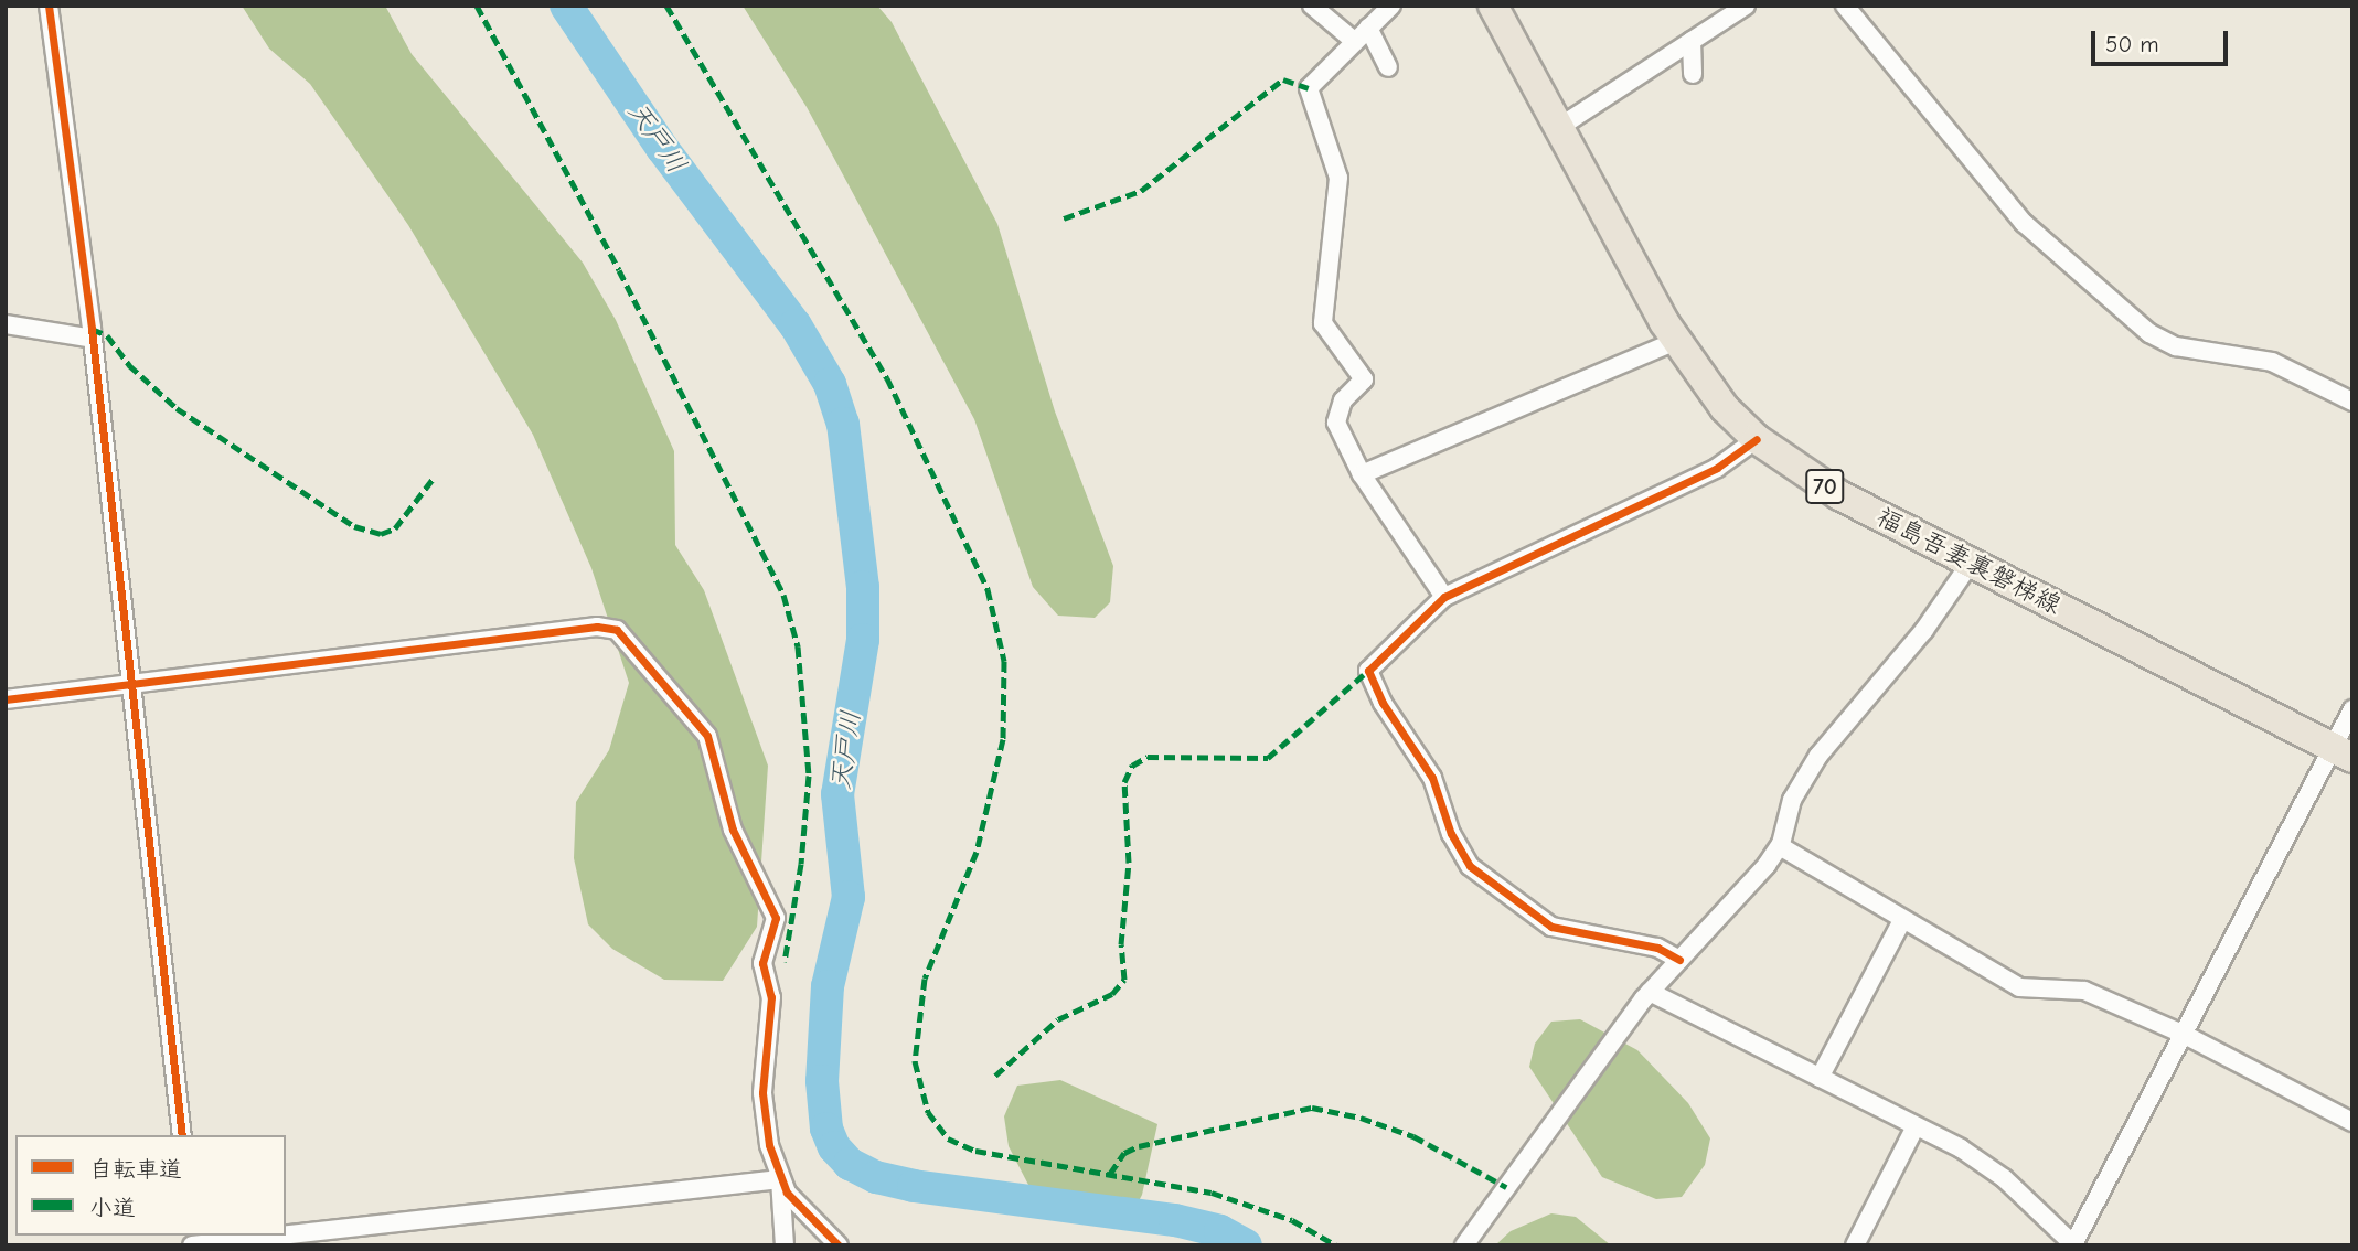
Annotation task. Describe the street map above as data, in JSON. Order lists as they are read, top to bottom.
{
  "streets": {
    "main road": ["70", "福島吾妻裏磐梯線"]
  },
  "water": ["天戸川"],
  "legend": ["自転車道", "小道"],
  "scale_bar": "50 m"
}
